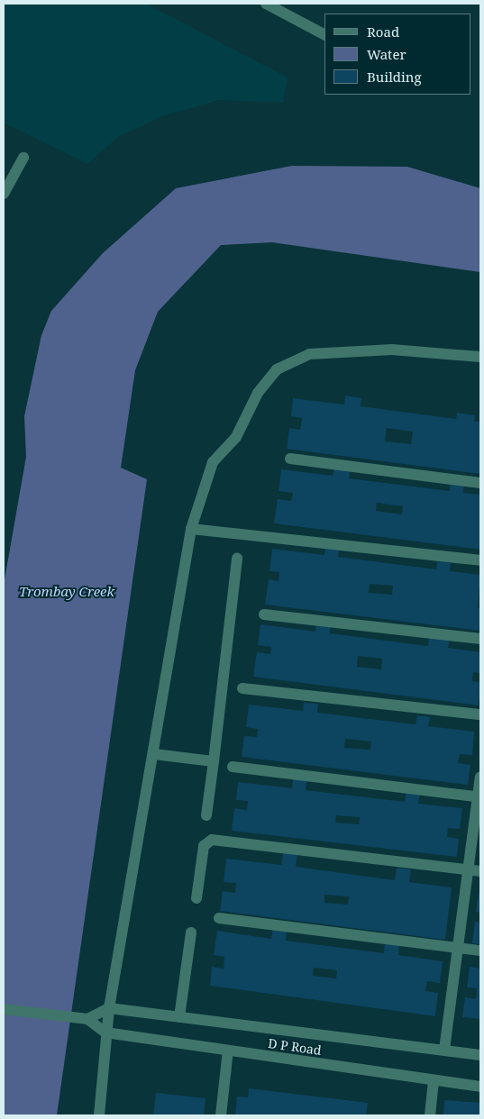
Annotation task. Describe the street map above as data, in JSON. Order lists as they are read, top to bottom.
{
  "streets": {
    "street": ["D P Road"]
  },
  "water": ["Trombay Creek"],
  "legend": ["Road", "Water", "Building"]
}
